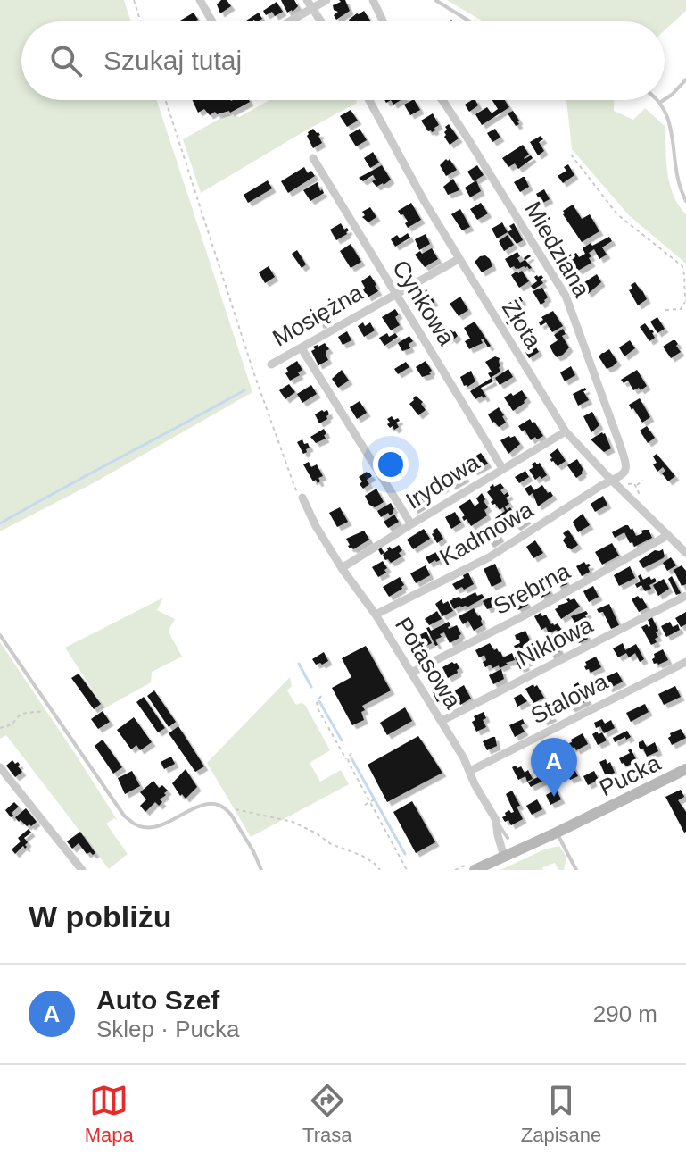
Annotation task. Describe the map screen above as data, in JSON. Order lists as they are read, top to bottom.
{
  "streets": {
    "street": [
      "Miedziana",
      "Cynkowa",
      "Mosiężna",
      "Złota",
      "Irydowa",
      "Kadmowa",
      "Srebrna",
      "Niklowa",
      "Potasowa",
      "Stalowa",
      "Pucka"
    ]
  },
  "crossings": [
    ["Miedziana", "Złota"],
    ["Miedziana", "Kadmowa"],
    ["Cynkowa", "Mosiężna"],
    ["Cynkowa", "Irydowa"],
    ["Mosiężna", "Złota"],
    ["Złota", "Irydowa"],
    ["Złota", "Kadmowa"],
    ["Złota", "Srebrna"],
    ["Irydowa", "Potasowa"],
    ["Kadmowa", "Potasowa"],
    ["Srebrna", "Potasowa"],
    ["Niklowa", "Potasowa"],
    ["Potasowa", "Stalowa"],
    ["Potasowa", "Pucka"]
  ],
  "page": {
    "search": "Szukaj tutaj",
    "pins": "A",
    "heading": "W pobliżu",
    "list": [
      {
        "mark": "A",
        "name": "Auto Szef",
        "note": "Sklep · Pucka",
        "value": "290 m"
      }
    ],
    "nav": ["Mapa", "Trasa", "Zapisane"]
  }
}
